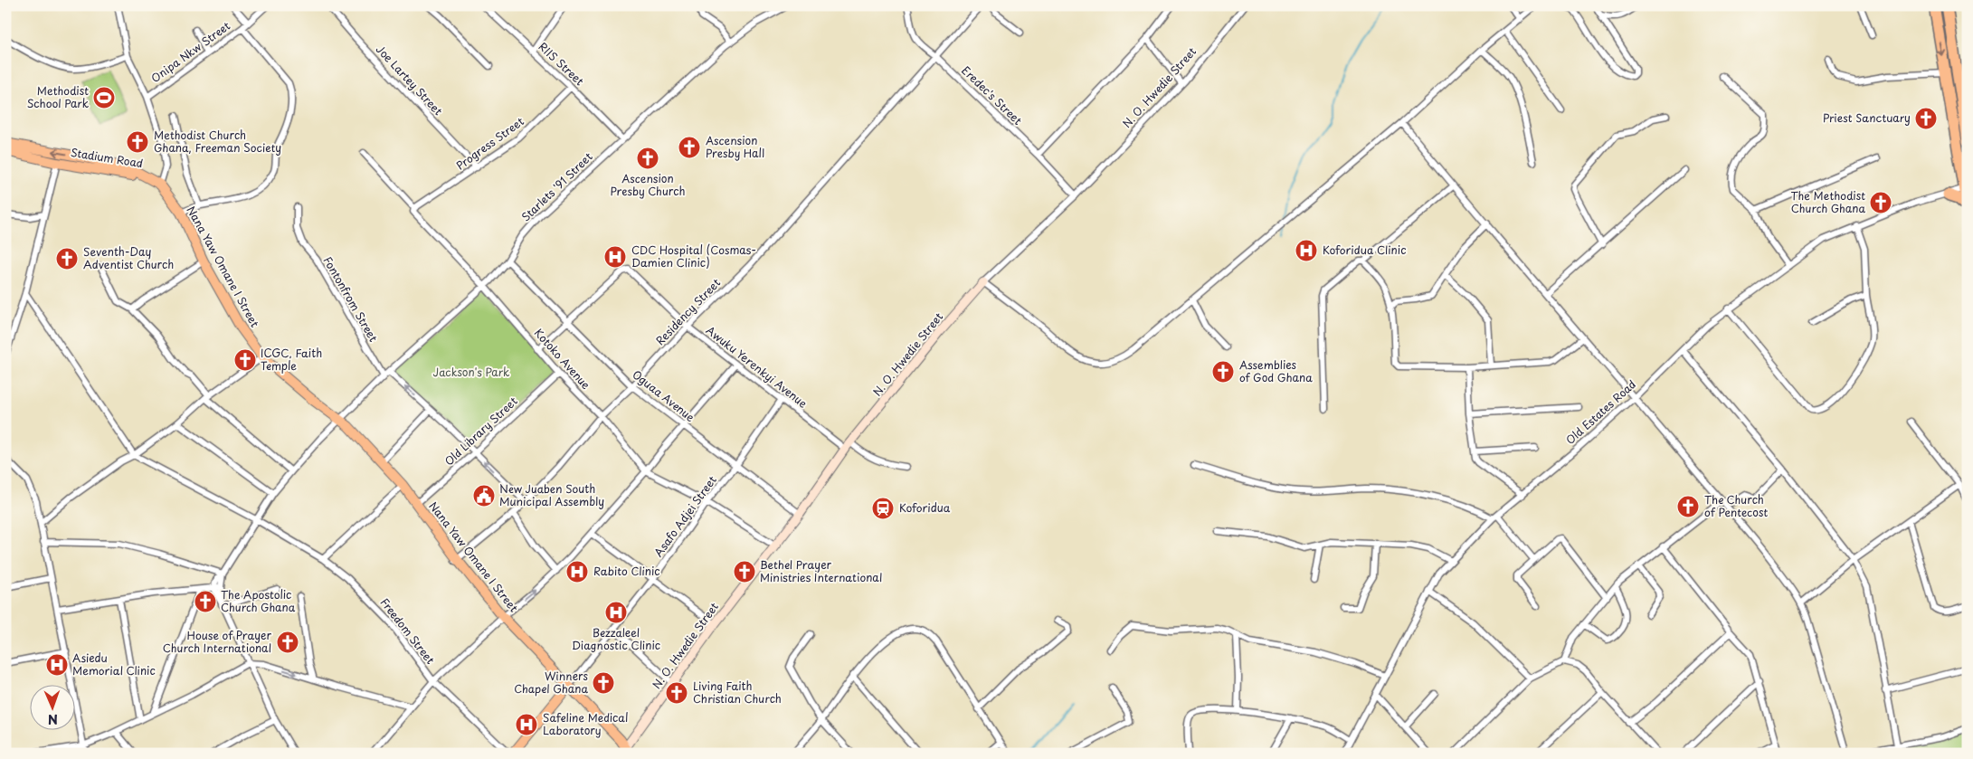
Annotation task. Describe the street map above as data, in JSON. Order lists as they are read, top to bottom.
{
  "streets": {
    "main road": ["Stadium Road", "Nana Yaw Omane I Street"],
    "street": [
      "Onipa Nkw Street",
      "RIIS Street",
      "Joe Lartey Street",
      "N. O. Hwedie Street",
      "Eredec's Street",
      "Progress Street",
      "Starlets '91 Street",
      "Fontonfrom Street",
      "Residency Street",
      "Kotoko Avenue",
      "Awuku Yerenkyi Avenue",
      "Oguaa Avenue",
      "Old Estates Road",
      "Old Library Street",
      "Asafo Adjei Street",
      "Freedom Street"
    ]
  },
  "crossings": [
    ["RIIS Street", "Progress Street"],
    ["RIIS Street", "Starlets '91 Street"],
    ["Joe Lartey Street", "Progress Street"],
    ["N. O. Hwedie Street", "Eredec's Street"],
    ["N. O. Hwedie Street", "Nana Yaw Omane I Street"],
    ["N. O. Hwedie Street", "Kotoko Avenue"],
    ["N. O. Hwedie Street", "Awuku Yerenkyi Avenue"],
    ["N. O. Hwedie Street", "Oguaa Avenue"],
    ["Eredec's Street", "Residency Street"],
    ["Progress Street", "Kotoko Avenue"],
    ["Stadium Road", "Nana Yaw Omane I Street"],
    ["Starlets '91 Street", "Nana Yaw Omane I Street"],
    ["Starlets '91 Street", "Fontonfrom Street"],
    ["Starlets '91 Street", "Kotoko Avenue"],
    ["Starlets '91 Street", "Oguaa Avenue"],
    ["Starlets '91 Street", "Freedom Street"],
    ["Nana Yaw Omane I Street", "Residency Street"],
    ["Nana Yaw Omane I Street", "Old Library Street"],
    ["Nana Yaw Omane I Street", "Asafo Adjei Street"],
    ["Residency Street", "Kotoko Avenue"],
    ["Residency Street", "Awuku Yerenkyi Avenue"],
    ["Residency Street", "Oguaa Avenue"],
    ["Kotoko Avenue", "Awuku Yerenkyi Avenue"],
    ["Kotoko Avenue", "Old Library Street"],
    ["Kotoko Avenue", "Asafo Adjei Street"],
    ["Awuku Yerenkyi Avenue", "Oguaa Avenue"],
    ["Awuku Yerenkyi Avenue", "Asafo Adjei Street"],
    ["Oguaa Avenue", "Asafo Adjei Street"]
  ],
  "parks": ["Jackson's Park"],
  "places": {
    "sports": ["Methodist School Park"],
    "church": [
      "Priest Sanctuary",
      "Methodist Church Ghana, Freeman Society",
      "Ascension Presby Hall",
      "Ascension Presby Church",
      "The Methodist Church Ghana",
      "Seventh-Day Adventist Church",
      "ICGC, Faith Temple",
      "Assemblies of God Ghana",
      "The Church of Pentecost",
      "Bethel Prayer Ministries International",
      "The Apostolic Church Ghana",
      "House of Prayer Church International",
      "Winners Chapel Ghana",
      "Living Faith Christian Church"
    ],
    "hospital": [
      "Koforidua Clinic",
      "CDC Hospital (Cosmas- Damien Clinic)",
      "Rabito Clinic",
      "Bezzaleel Diagnostic Clinic",
      "Asiedu Memorial Clinic",
      "Safeline Medical Laboratory"
    ],
    "public building": ["New Juaben South Municipal Assembly"],
    "station": ["Koforidua"]
  },
  "north": "bottom"
}
